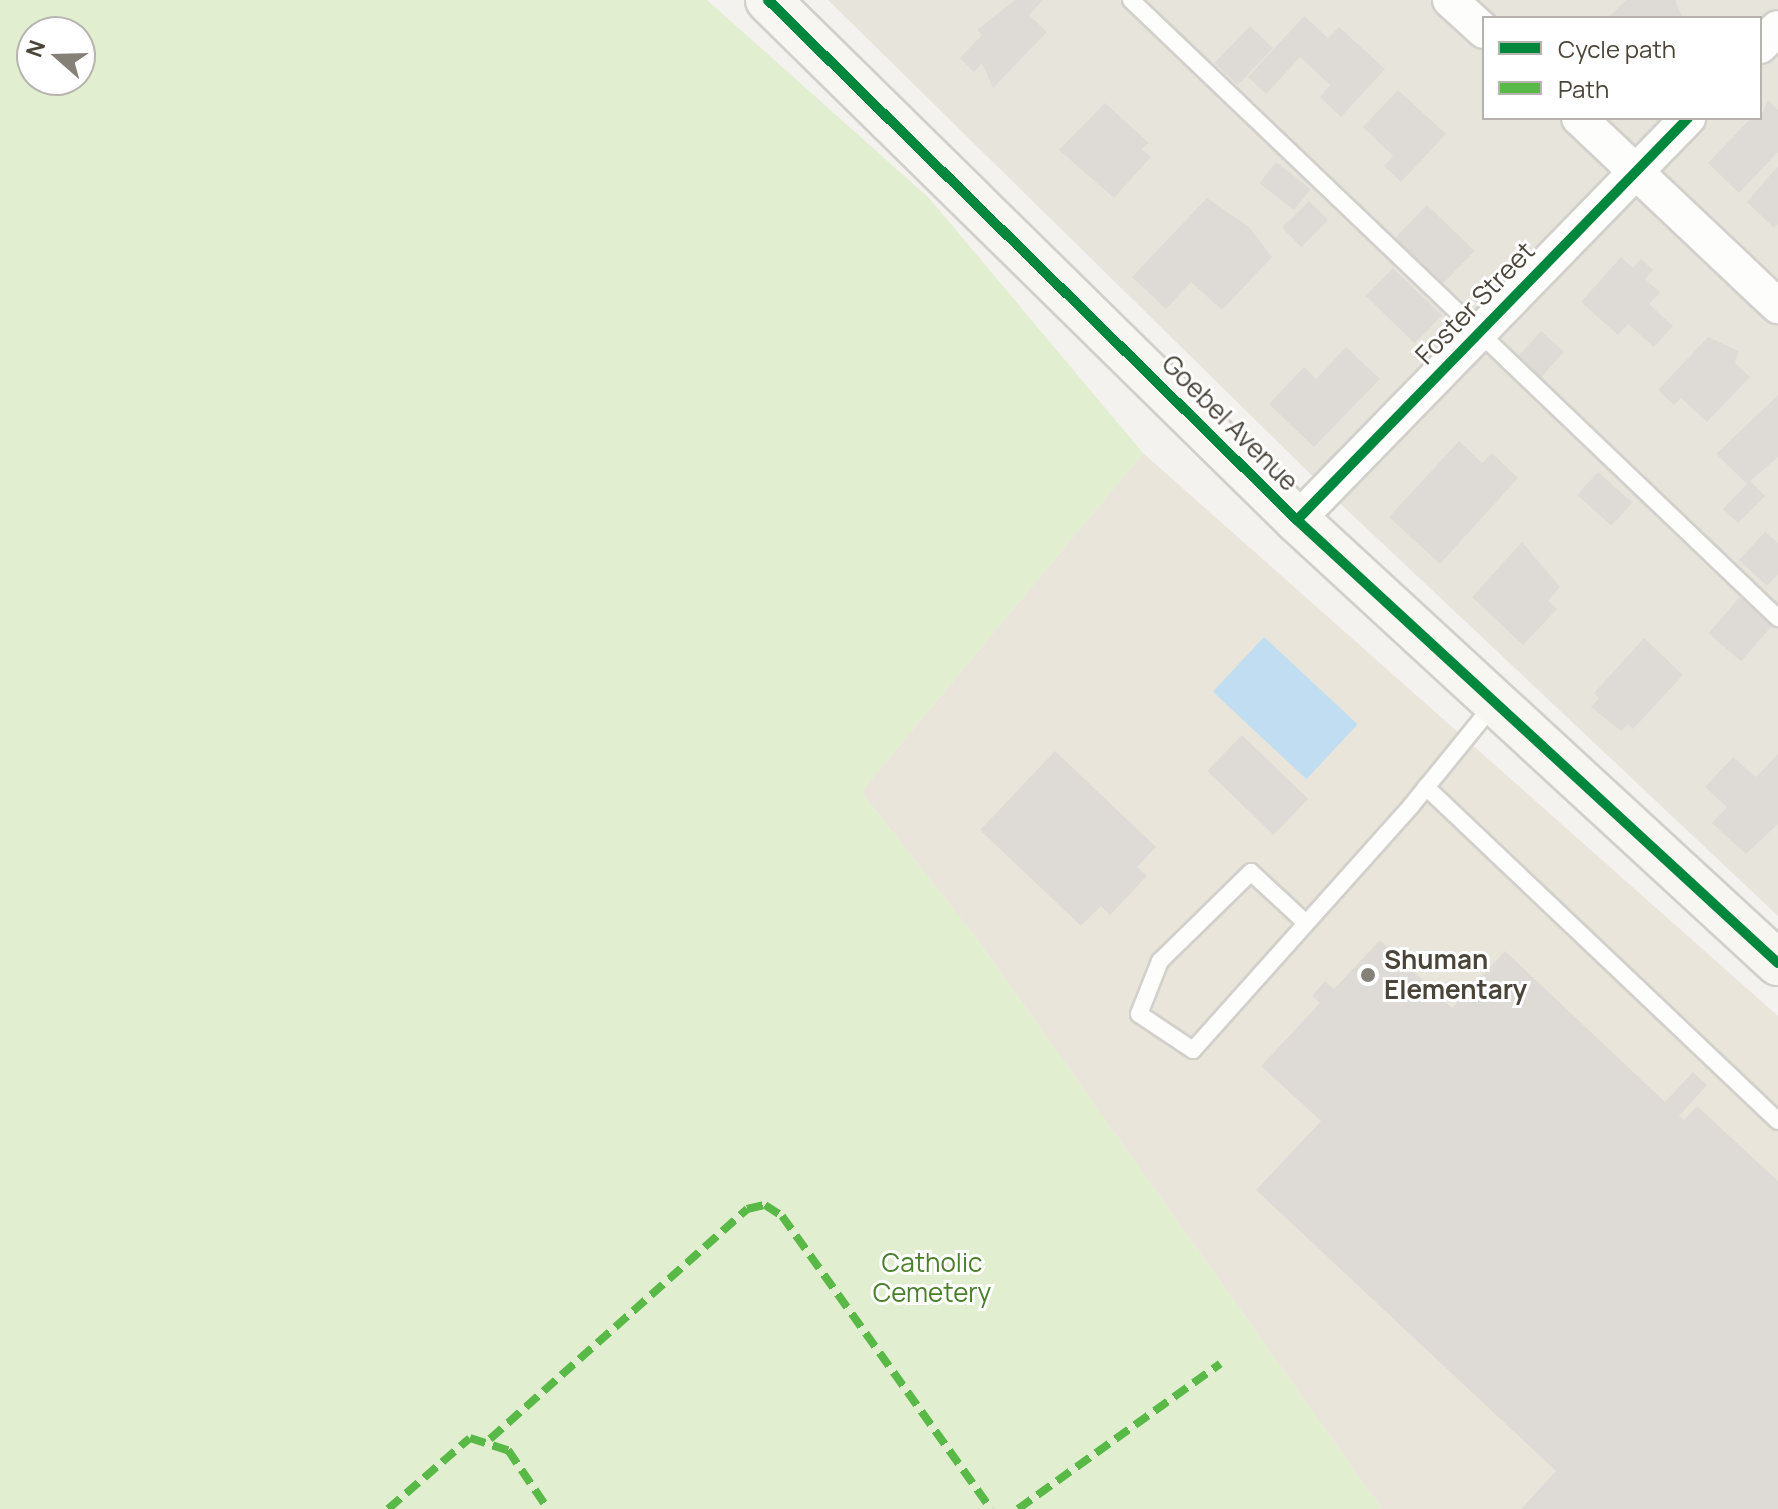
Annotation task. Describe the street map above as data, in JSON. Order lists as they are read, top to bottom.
{
  "streets": {
    "street": ["Foster Street", "Goebel Avenue"]
  },
  "crossings": [
    ["Foster Street", "Goebel Avenue"]
  ],
  "parks": ["Catholic Cemetery"],
  "places": ["Shuman Elementary"],
  "legend": ["Cycle path", "Path"],
  "north": "left"
}
